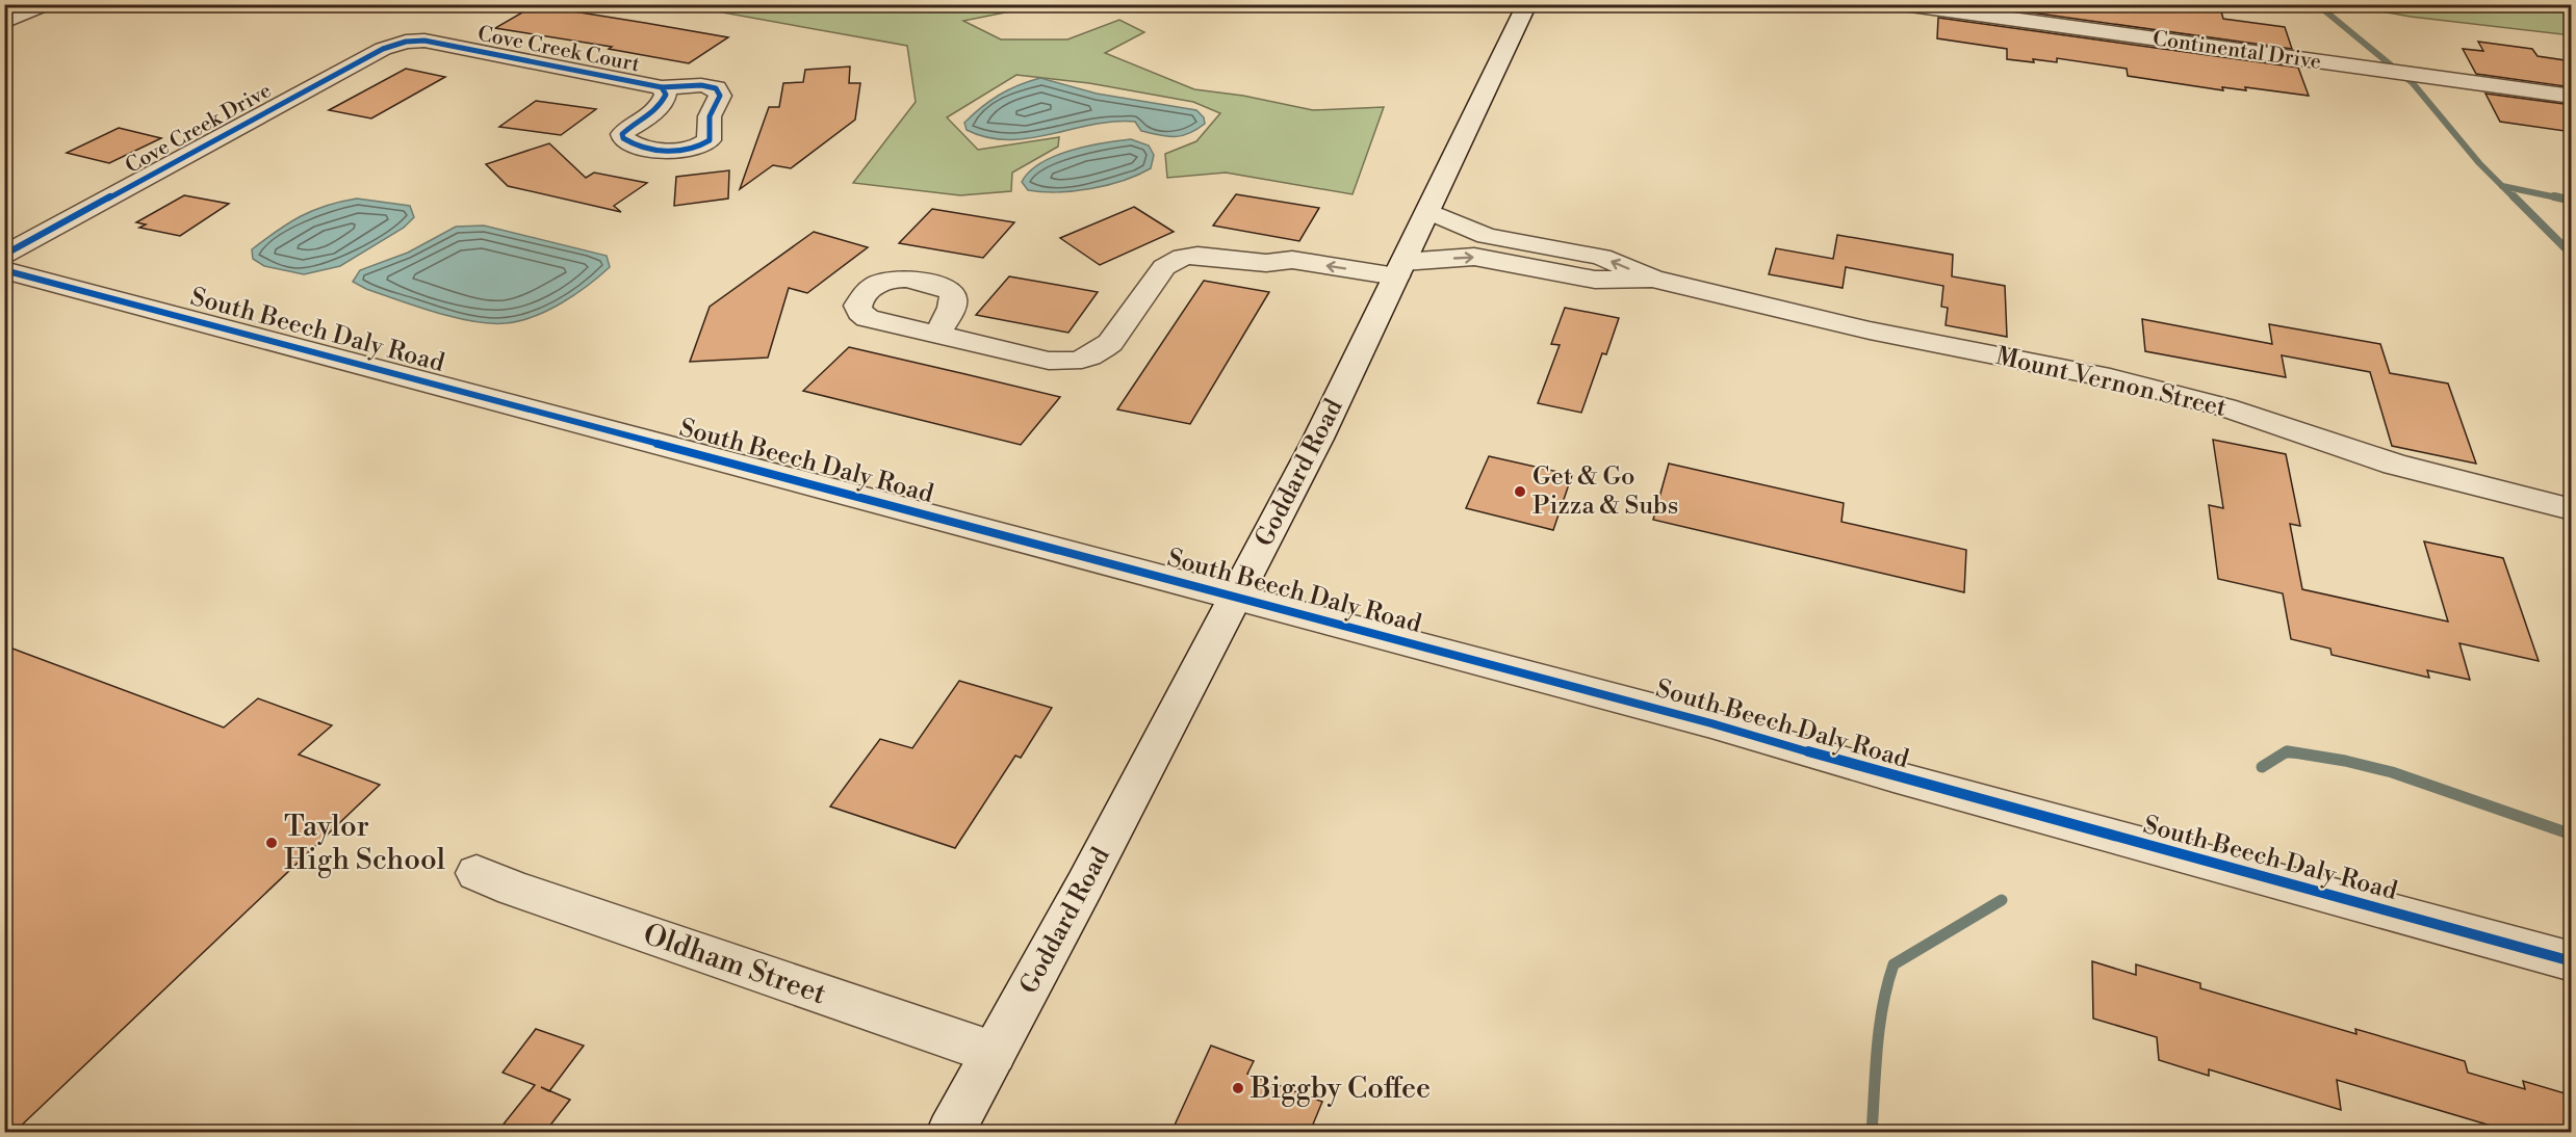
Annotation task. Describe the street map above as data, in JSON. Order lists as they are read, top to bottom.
{
  "streets": {
    "street": [
      "Cove Creek Court",
      "Continental Drive",
      "Cove Creek Drive",
      "South Beech Daly Road",
      "Mount Vernon Street",
      "Goddard Road",
      "Oldham Street"
    ]
  },
  "crossings": [
    ["Cove Creek Court", "Cove Creek Drive"],
    ["South Beech Daly Road", "Goddard Road"],
    ["Mount Vernon Street", "Goddard Road"],
    ["Goddard Road", "Oldham Street"]
  ],
  "places": ["Get & Go Pizza & Subs", "Taylor High School", "Biggby Coffee"]
}
